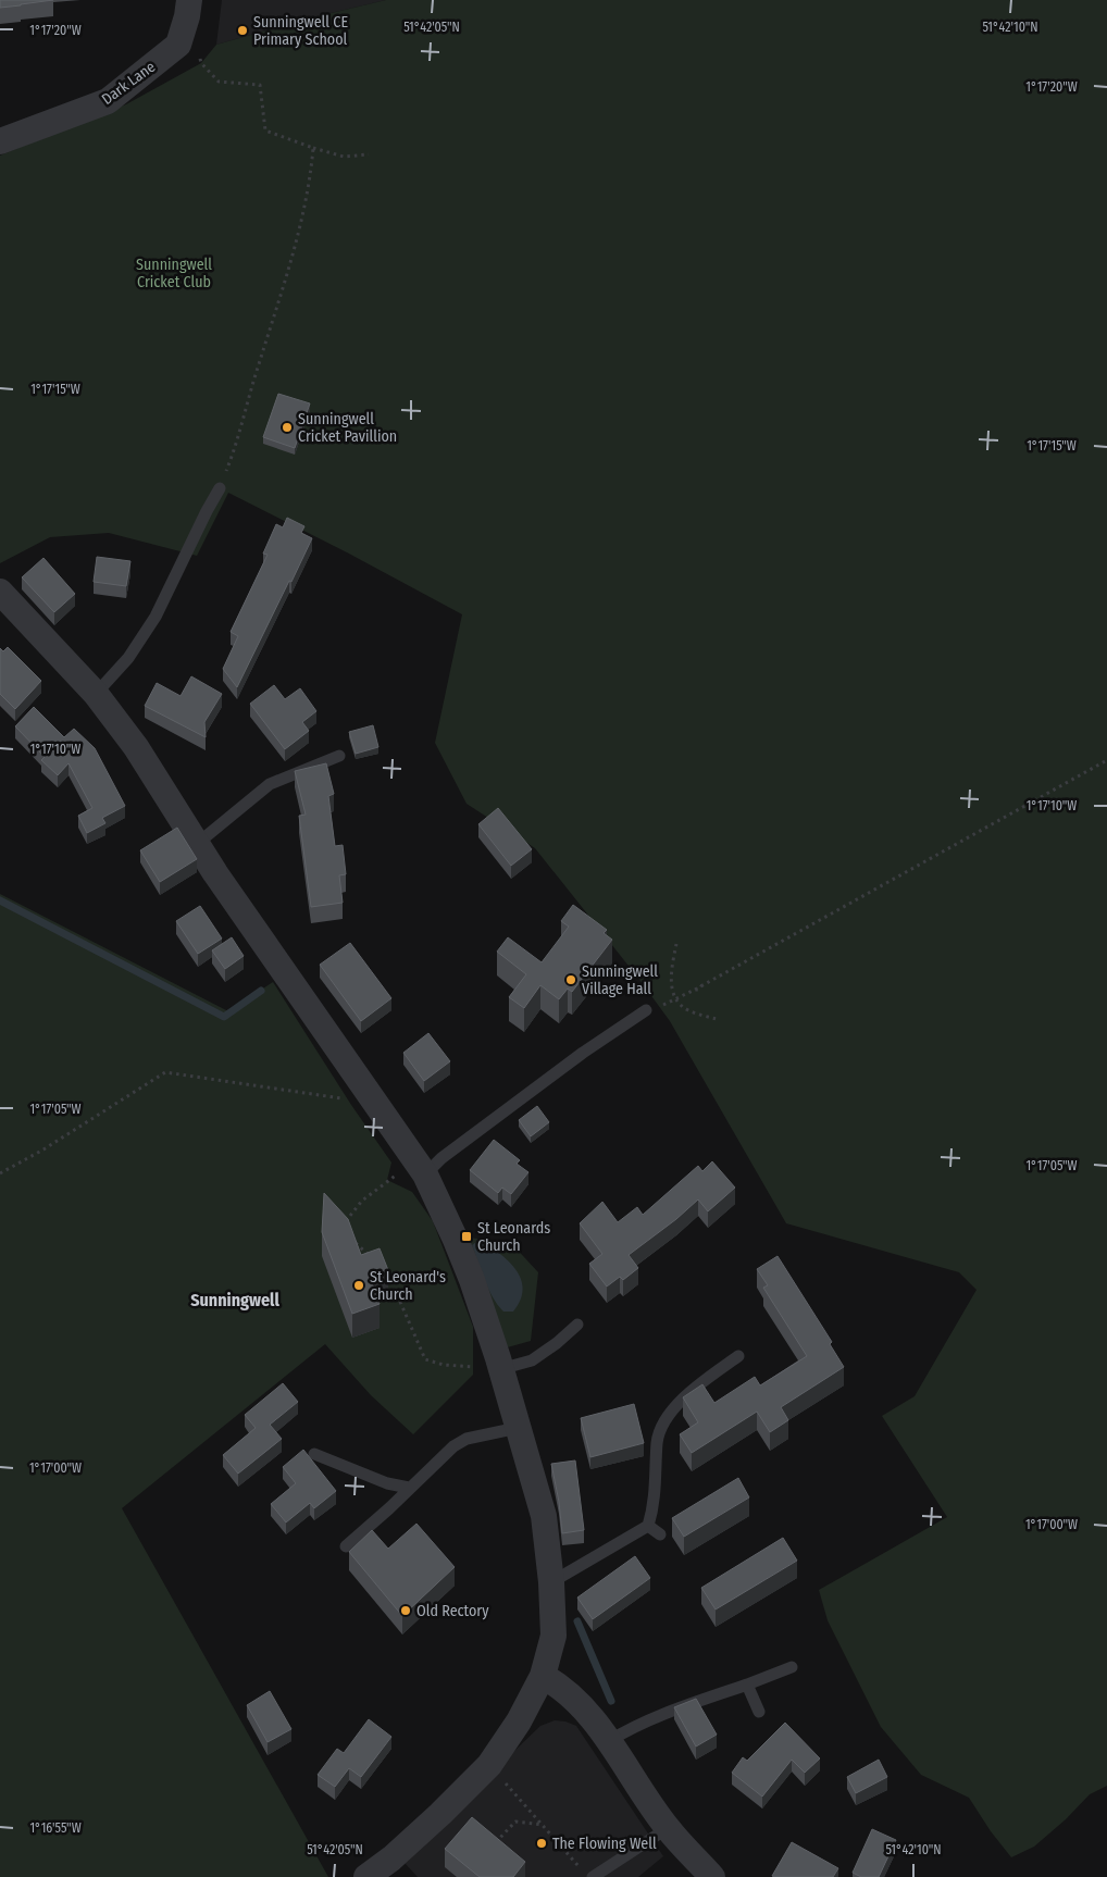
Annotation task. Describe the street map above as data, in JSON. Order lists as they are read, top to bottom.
{
  "streets": {
    "street": ["Dark Lane"]
  },
  "districts": ["Sunningwell"],
  "parks": ["Sunningwell Cricket Club"],
  "places": {
    "other": [
      "Sunningwell CE Primary School",
      "Sunningwell Cricket Pavillion",
      "Sunningwell Village Hall",
      "St Leonard's Church",
      "Old Rectory",
      "The Flowing Well"
    ],
    "transit": ["St Leonards Church"]
  },
  "coordinates": [
    "51°42'05\"N",
    "51°42'10\"N",
    "1°17'20\"W",
    "1°17'15\"W",
    "1°17'10\"W",
    "1°17'05\"W",
    "1°17'00\"W",
    "1°16'55\"W"
  ]
}
